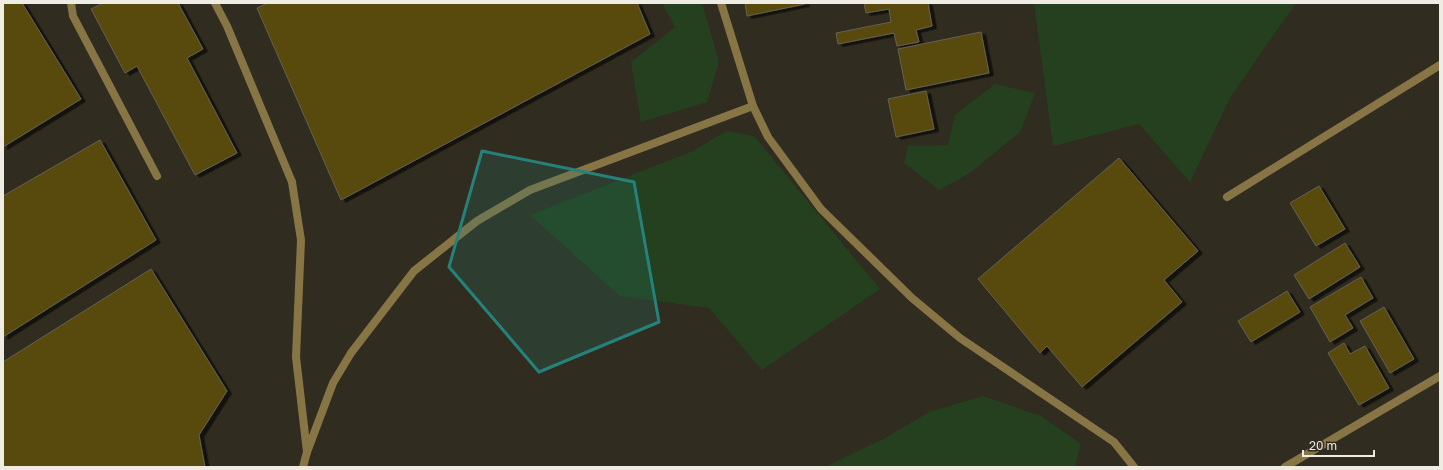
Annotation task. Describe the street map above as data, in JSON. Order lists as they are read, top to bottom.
{
  "scale_bar": "20 m"
}
